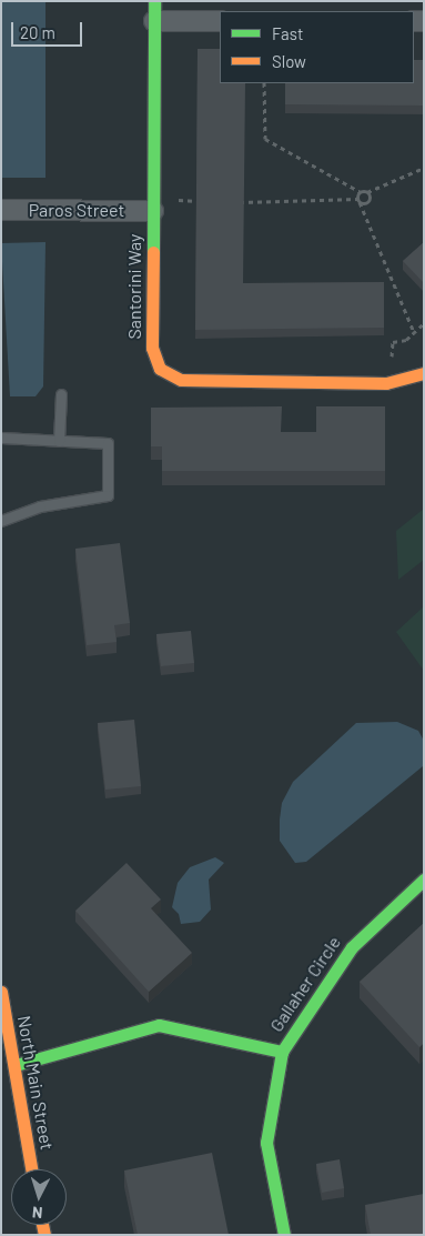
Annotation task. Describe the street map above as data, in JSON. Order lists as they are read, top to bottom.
{
  "streets": {
    "street": [
      "Paros Street",
      "Santorini Way",
      "Gallaher Circle",
      "North Main Street"
    ]
  },
  "crossings": [
    ["Paros Street", "Santorini Way"]
  ],
  "legend": ["Fast", "Slow"],
  "scale_bar": "20 m",
  "north": "bottom"
}
